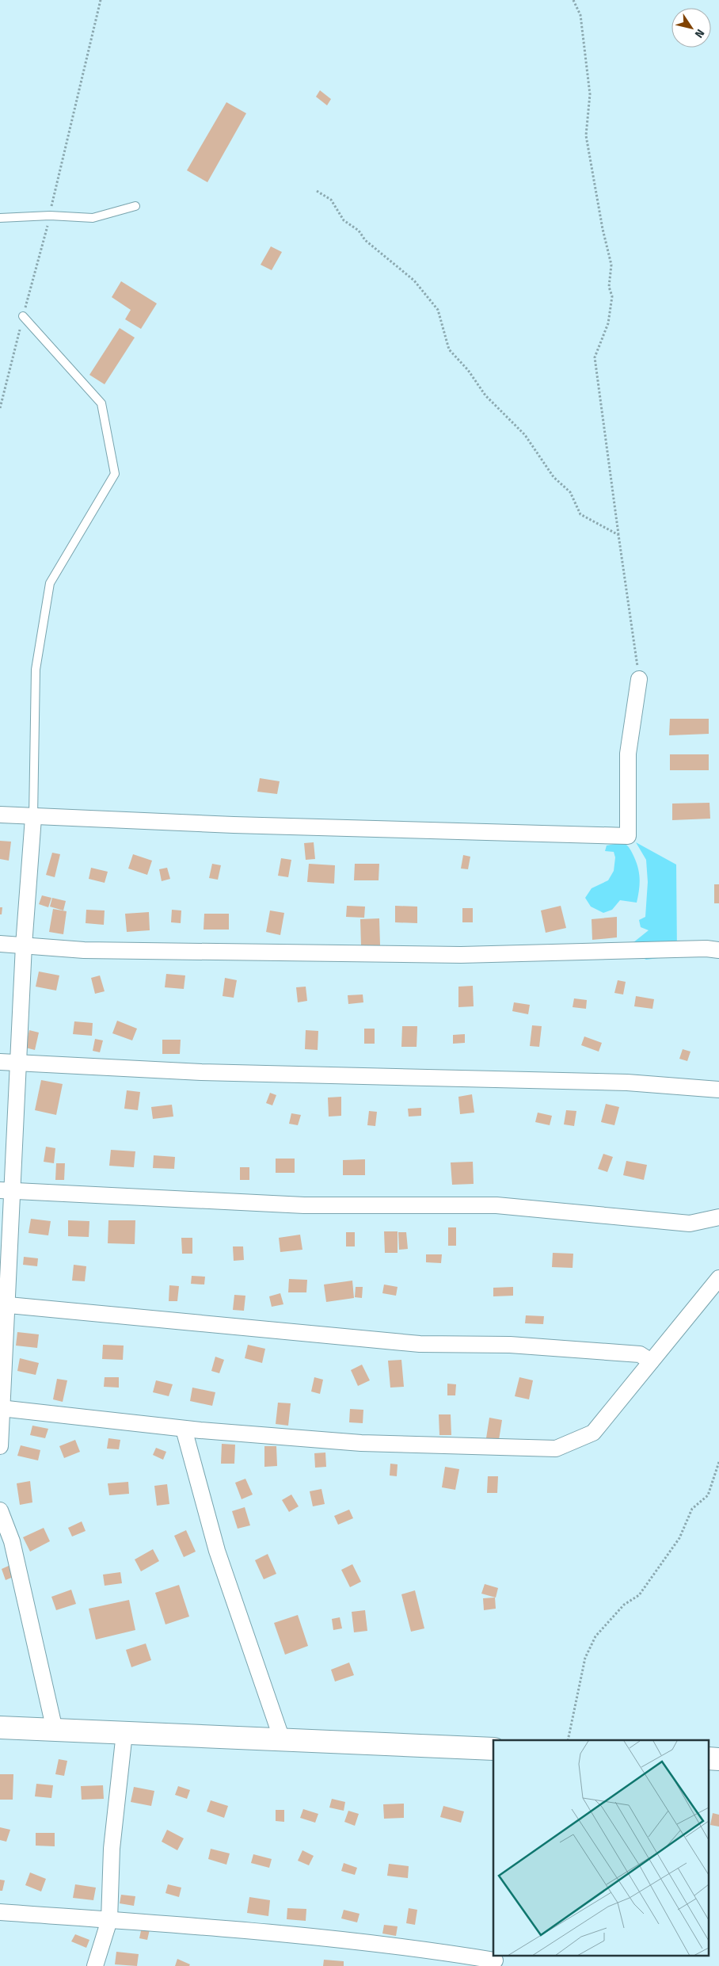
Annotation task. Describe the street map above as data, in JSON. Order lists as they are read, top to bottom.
{
  "north": "bottom right"
}
